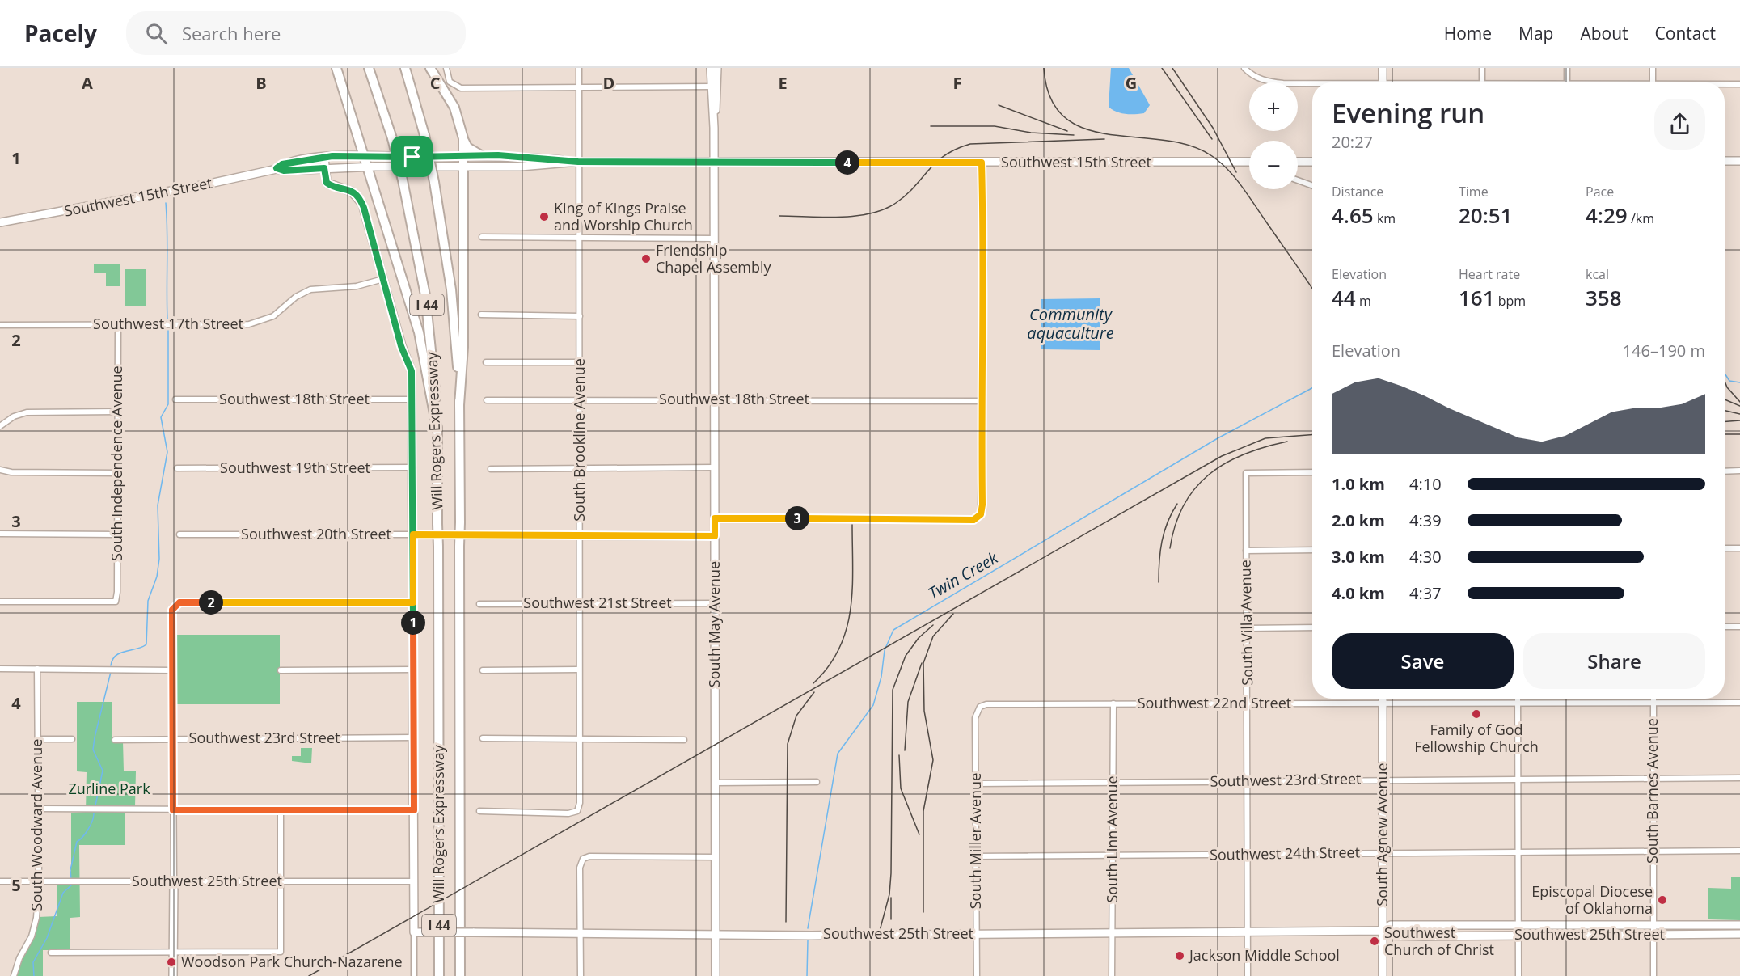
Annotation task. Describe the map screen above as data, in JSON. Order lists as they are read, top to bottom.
{
  "streets": {
    "highway": ["I 44", "Will Rogers Expressway"],
    "street": [
      "Southwest 15th Street",
      "Southwest 17th Street",
      "Southwest 18th Street",
      "South Brookline Avenue",
      "South Independence Avenue",
      "Southwest 19th Street",
      "Southwest 20th Street",
      "Southwest 21st Street",
      "South Villa Avenue",
      "South May Avenue",
      "Southwest 22nd Street",
      "Southwest 23rd Street",
      "South Barnes Avenue",
      "South Woodward Avenue",
      "South Agnew Avenue",
      "South Linn Avenue",
      "South Miller Avenue",
      "Southwest 24th Street",
      "Southwest 25th Street"
    ]
  },
  "crossings": [
    ["Southwest 15th Street", "South Brookline Avenue"],
    ["Southwest 15th Street", "South May Avenue"],
    ["Southwest 17th Street", "South Independence Avenue"],
    ["Southwest 18th Street", "South Brookline Avenue"],
    ["Southwest 18th Street", "South May Avenue"],
    ["South Brookline Avenue", "Southwest 20th Street"],
    ["South Brookline Avenue", "Southwest 21st Street"],
    ["Southwest 20th Street", "South May Avenue"],
    ["Southwest 21st Street", "South May Avenue"],
    ["South Villa Avenue", "Southwest 22nd Street"],
    ["South Villa Avenue", "Southwest 23rd Street"],
    ["South Villa Avenue", "Southwest 24th Street"],
    ["South Villa Avenue", "Southwest 25th Street"],
    ["South May Avenue", "Southwest 25th Street"],
    ["Southwest 22nd Street", "South Barnes Avenue"],
    ["Southwest 22nd Street", "South Agnew Avenue"],
    ["Southwest 22nd Street", "South Linn Avenue"],
    ["Southwest 22nd Street", "South Miller Avenue"],
    ["Southwest 23rd Street", "South Barnes Avenue"],
    ["Southwest 23rd Street", "South Agnew Avenue"],
    ["Southwest 23rd Street", "South Linn Avenue"],
    ["Southwest 23rd Street", "South Miller Avenue"],
    ["South Barnes Avenue", "Southwest 24th Street"],
    ["South Barnes Avenue", "Southwest 25th Street"],
    ["South Woodward Avenue", "Southwest 25th Street"],
    ["South Agnew Avenue", "Southwest 24th Street"],
    ["South Agnew Avenue", "Southwest 25th Street"],
    ["South Linn Avenue", "Southwest 24th Street"],
    ["South Linn Avenue", "Southwest 25th Street"],
    ["South Miller Avenue", "Southwest 24th Street"],
    ["South Miller Avenue", "Southwest 25th Street"]
  ],
  "water": ["Community aquaculture", "Twin Creek"],
  "parks": ["Zurline Park"],
  "places": [
    "King of Kings Praise and Worship Church",
    "Friendship Chapel Assembly",
    "Family of God Fellowship Church",
    "Episcopal Diocese of Oklahoma",
    "Southwest Church of Christ",
    "Jackson Middle School",
    "Woodson Park Church-Nazarene"
  ],
  "page": {
    "header": "Pacely",
    "search": "Search here",
    "nav": [
      "Home",
      "Map",
      "About",
      "Contact"
    ],
    "map_buttons": ["+", "−"],
    "heading": ["Evening run", "20:27"],
    "pins": [
      "4",
      "3",
      "2",
      "1"
    ],
    "stats": [
      ["Distance", "4.65 km"],
      ["Time", "20:51"],
      ["Pace", "4:29 /km"],
      ["Elevation", "44 m"],
      ["Heart rate", "161 bpm"],
      ["kcal", "358"]
    ],
    "chart": ["Elevation", "146–190 m"],
    "list": [
      {
        "name": "1.0 km",
        "note": "4:10"
      },
      {
        "name": "2.0 km",
        "note": "4:39"
      },
      {
        "name": "3.0 km",
        "note": "4:30"
      },
      {
        "name": "4.0 km",
        "note": "4:37"
      }
    ],
    "buttons": ["Save", "Share"]
  },
  "grid": {
    "columns": [
      "A",
      "B",
      "C",
      "D",
      "E",
      "F",
      "G"
    ],
    "rows": [
      "1",
      "2",
      "3",
      "4",
      "5"
    ]
  }
}
